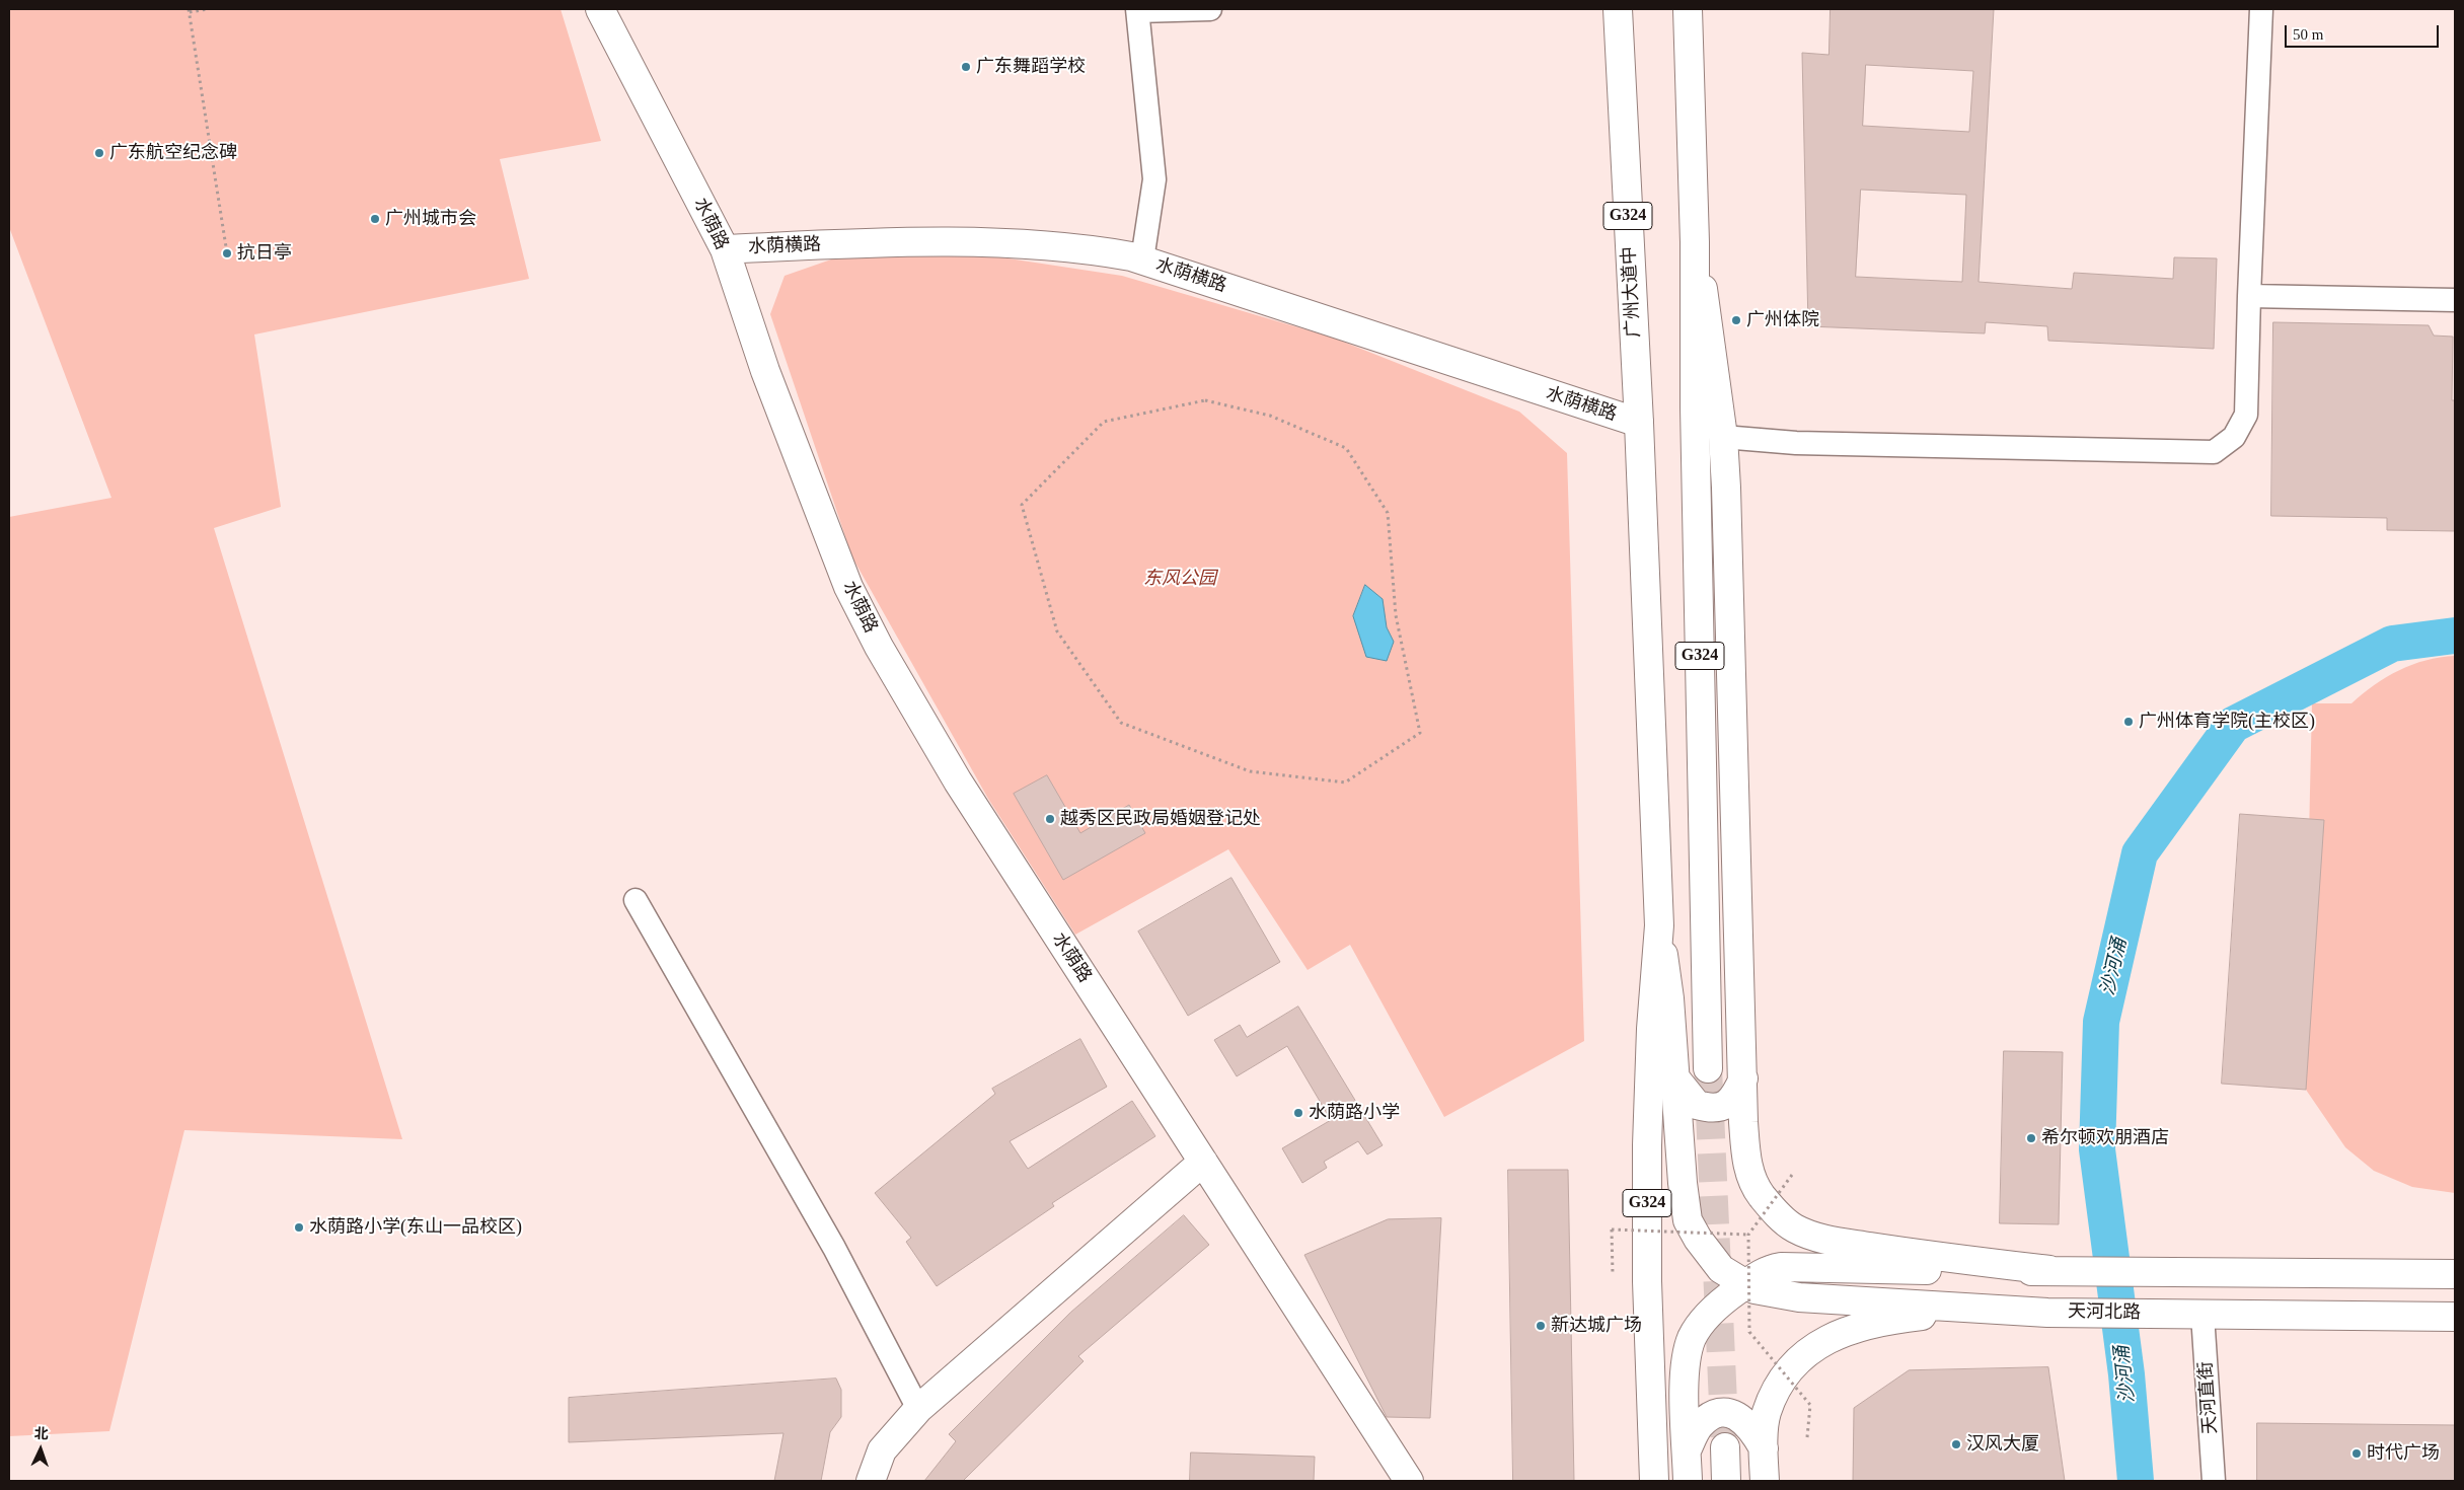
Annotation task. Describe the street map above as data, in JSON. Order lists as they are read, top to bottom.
{
  "streets": {
    "main road": [
      "G324",
      "水荫路",
      "水荫横路",
      "广州大道中",
      "天河北路"
    ],
    "street": ["天河直街"]
  },
  "crossings": [
    ["G324", "水荫横路"],
    ["G324", "广州大道中"],
    ["水荫路", "水荫横路"],
    ["水荫横路", "广州大道中"],
    ["天河北路", "天河直街"]
  ],
  "water": ["沙河涌"],
  "parks": ["东风公园"],
  "places": [
    "广东舞蹈学校",
    "广东航空纪念碑",
    "广州城市会",
    "抗日亭",
    "广州体院",
    "广州体育学院(主校区)",
    "越秀区民政局婚姻登记处",
    "水荫路小学",
    "希尔顿欢朋酒店",
    "水荫路小学(东山一品校区)",
    "新达城广场",
    "汉风大厦",
    "时代广场"
  ],
  "scale_bar": "50 m",
  "north": "top"
}
